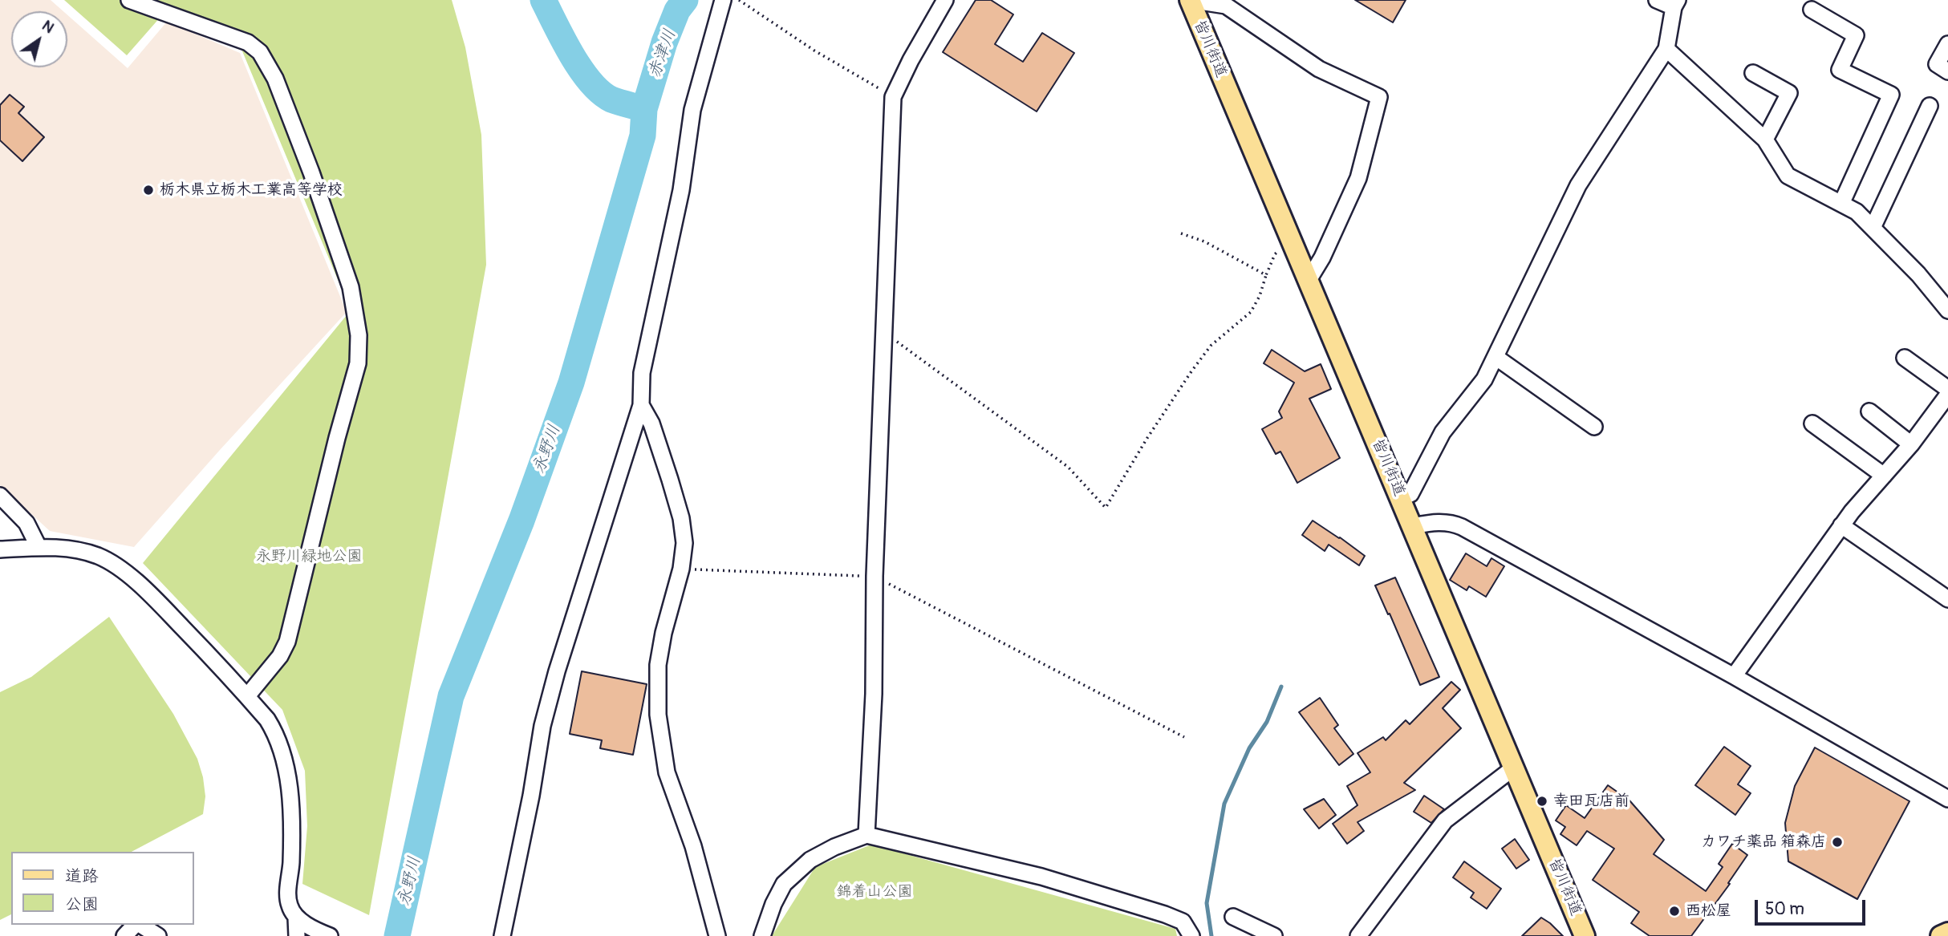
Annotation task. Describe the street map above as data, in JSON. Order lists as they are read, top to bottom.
{
  "streets": {
    "main road": ["皆川街道"]
  },
  "water": ["赤津川", "永野川"],
  "parks": ["永野川緑地公園", "錦着山公園"],
  "places": [
    "栃木県立栃木工業高等学校",
    "幸田瓦店前",
    "カワチ薬品 箱森店",
    "西松屋"
  ],
  "legend": ["道路", "公園"],
  "scale_bar": "50 m",
  "north": "top right"
}
